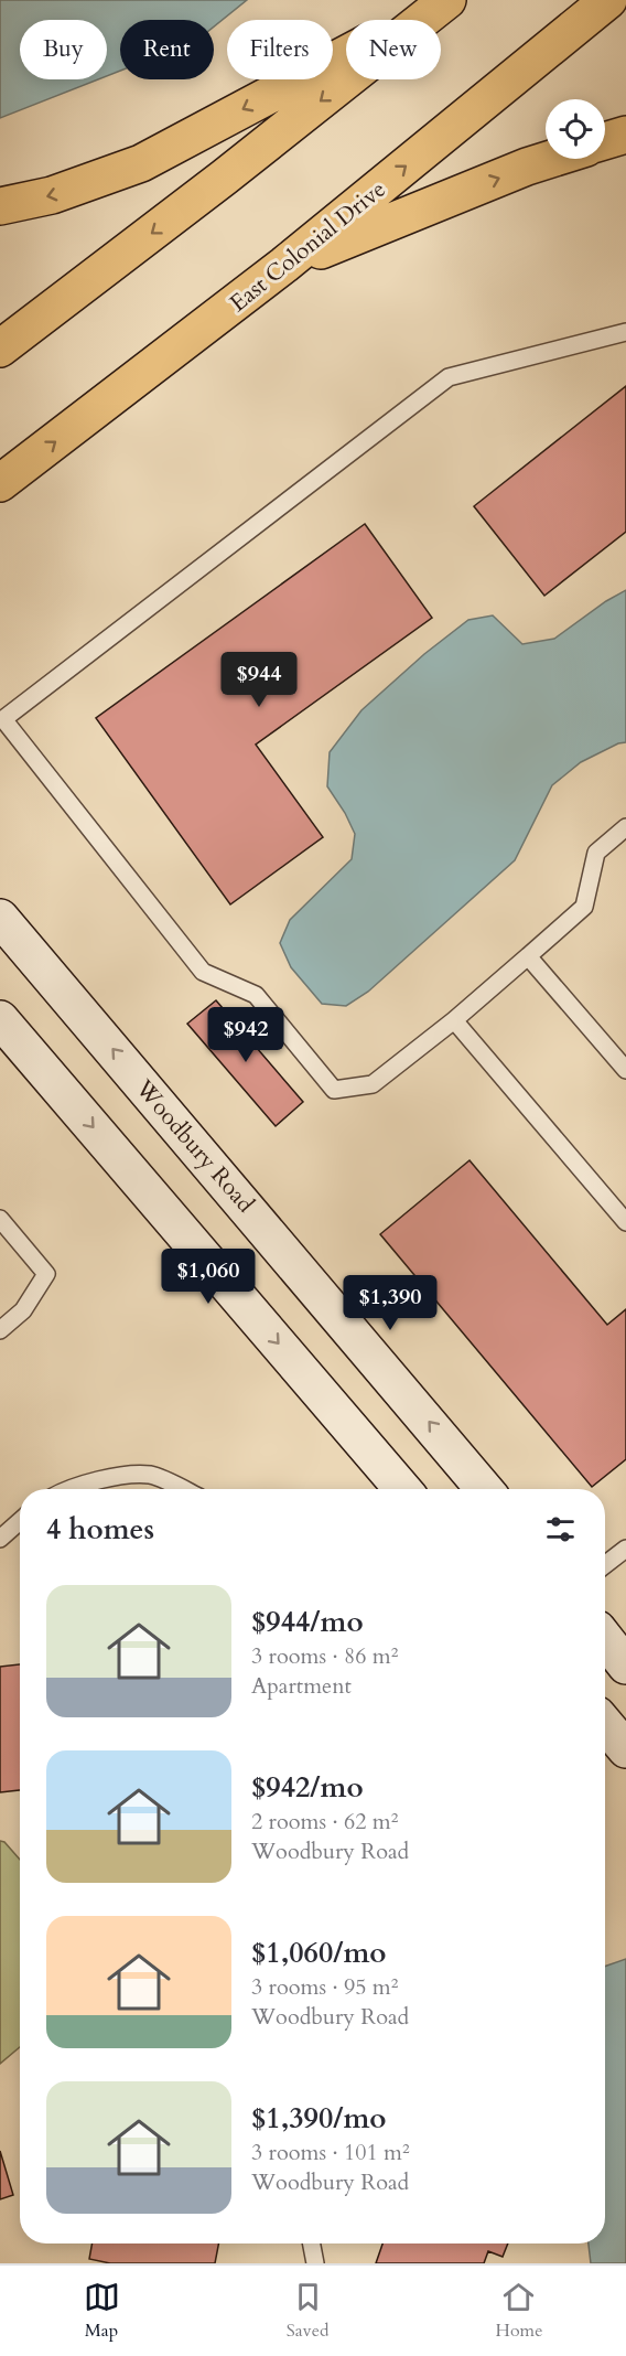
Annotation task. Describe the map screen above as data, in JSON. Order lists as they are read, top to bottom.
{
  "streets": {
    "highway": ["East Colonial Drive"],
    "street": ["Woodbury Road"]
  },
  "page": {
    "chip": [
      "Buy",
      "Rent",
      "Filters",
      "New"
    ],
    "price": [
      "$944",
      "$942",
      "$1,060",
      "$1,390"
    ],
    "heading": "4 homes",
    "list": [
      {
        "name": "$944/mo",
        "note": "3 rooms · 86 m² · Apartment"
      },
      {
        "name": "$942/mo",
        "note": "2 rooms · 62 m² · Woodbury Road"
      },
      {
        "name": "$1,060/mo",
        "note": "3 rooms · 95 m² · Woodbury Road"
      },
      {
        "name": "$1,390/mo",
        "note": "3 rooms · 101 m² · Woodbury Road"
      }
    ],
    "tabs": ["Map", "Saved", "Home"]
  }
}
